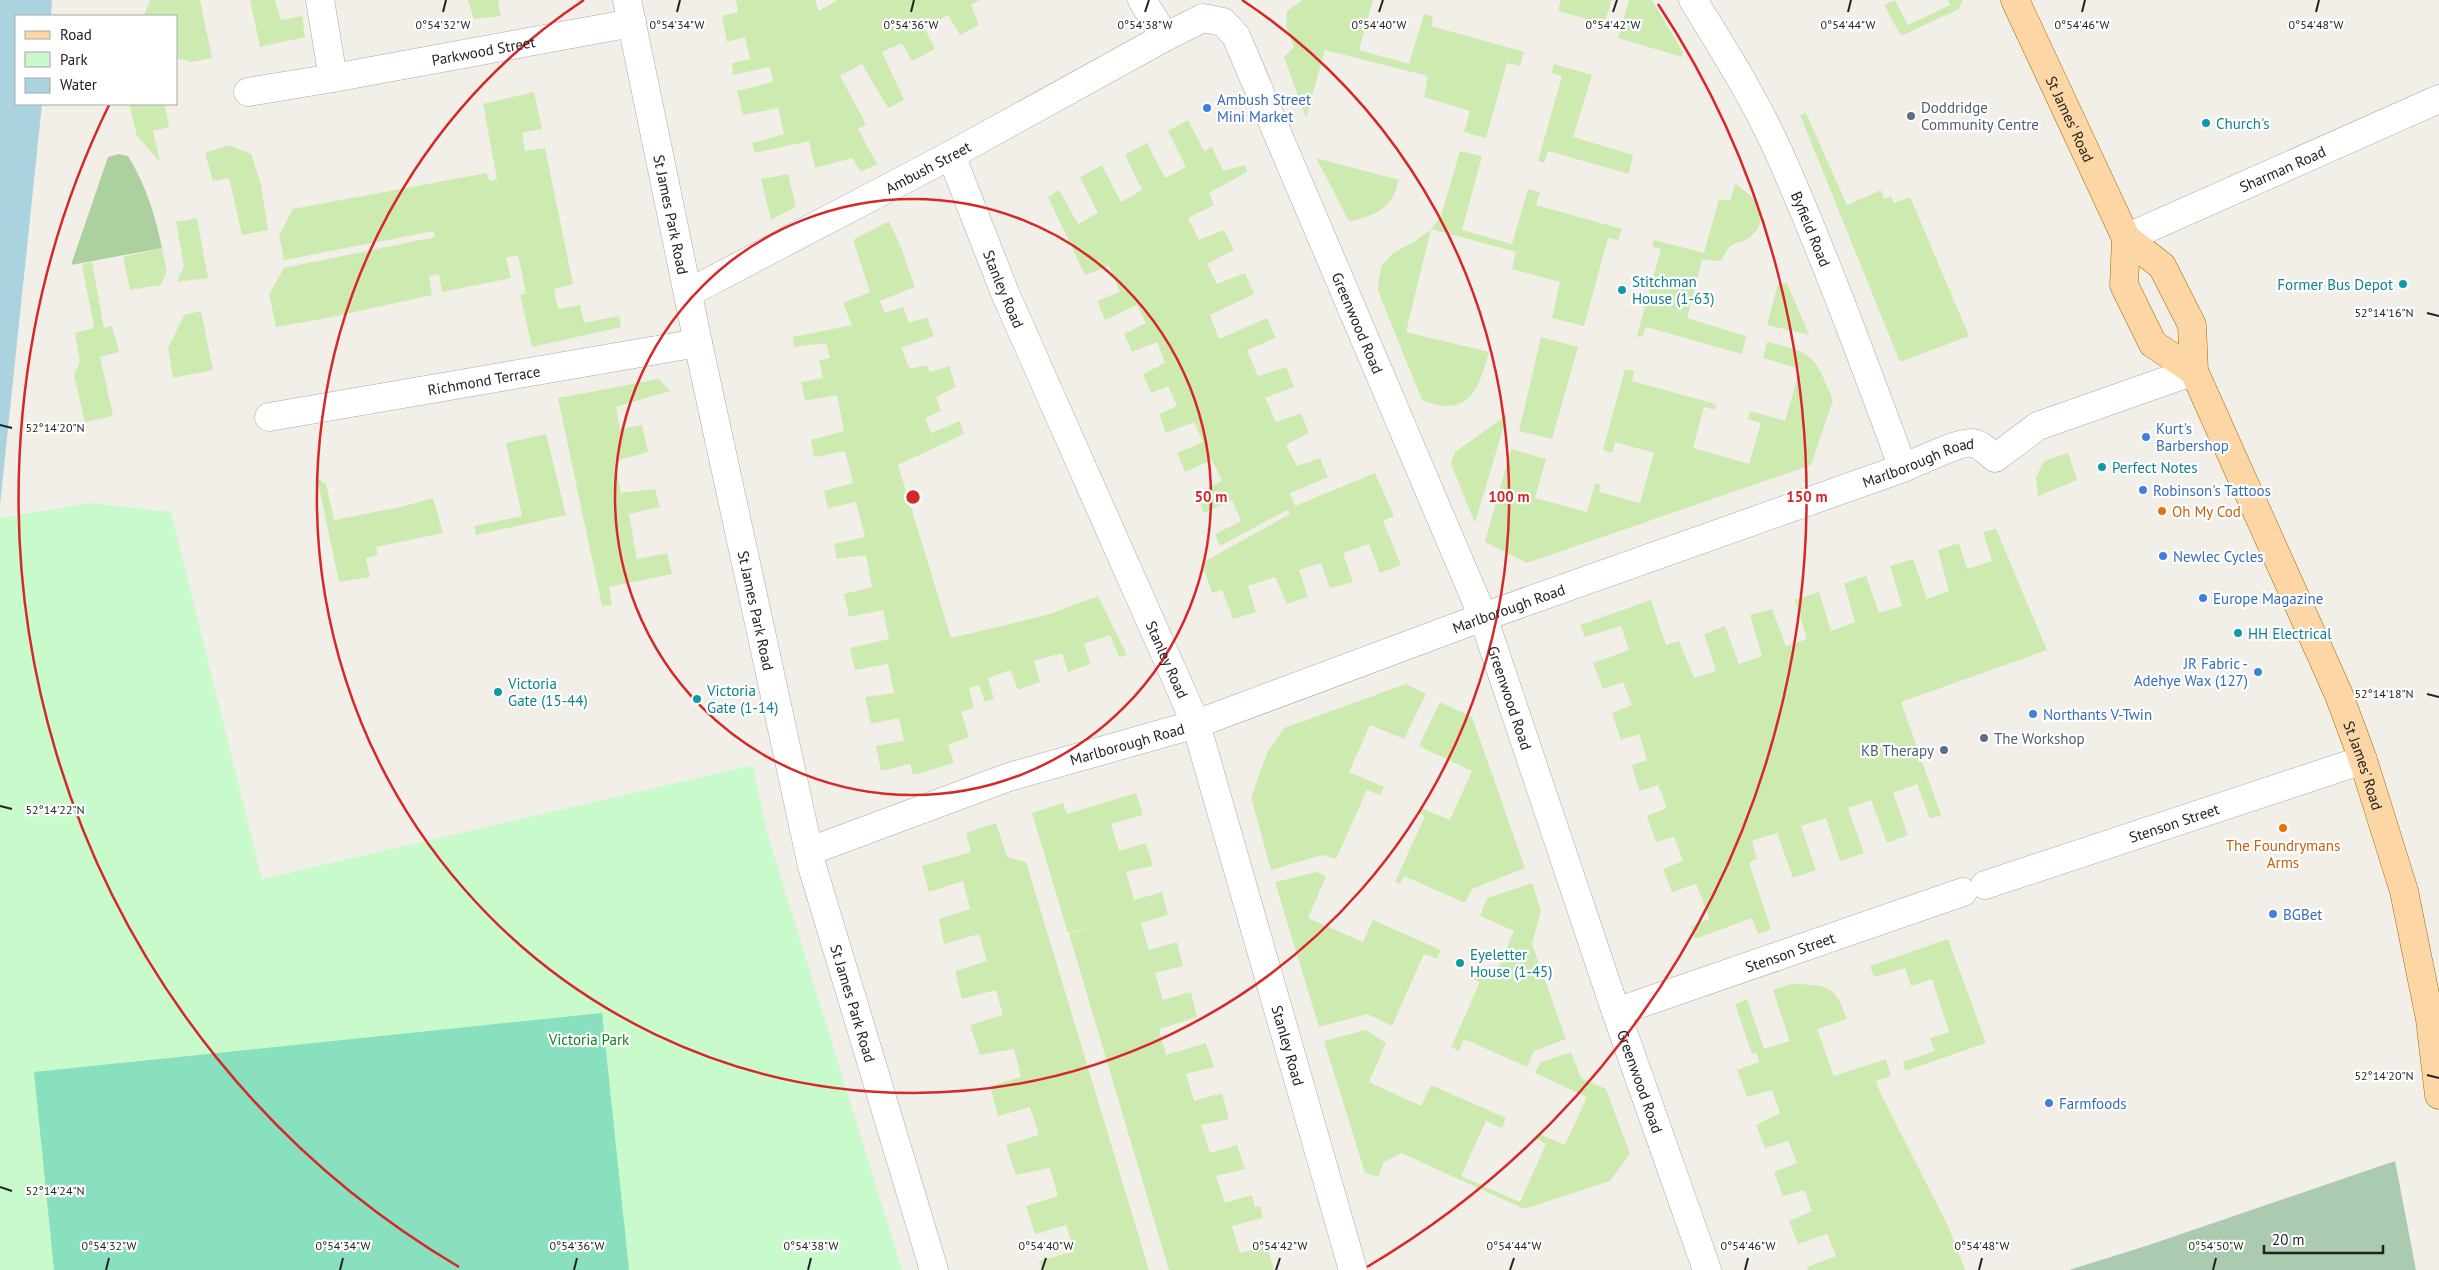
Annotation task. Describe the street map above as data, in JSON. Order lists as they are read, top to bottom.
{
  "streets": {
    "main road": ["St James' Road"],
    "street": [
      "Parkwood Street",
      "Ambush Street",
      "Sharman Road",
      "St James Park Road",
      "Byfield Road",
      "Stanley Road",
      "Greenwood Road",
      "Richmond Terrace",
      "Marlborough Road",
      "Stenson Street"
    ]
  },
  "crossings": [
    ["Parkwood Street", "St James Park Road"],
    ["St James' Road", "Sharman Road"],
    ["St James' Road", "Marlborough Road"],
    ["St James' Road", "Stenson Street"],
    ["Ambush Street", "St James Park Road"],
    ["Ambush Street", "Stanley Road"],
    ["Ambush Street", "Greenwood Road"],
    ["St James Park Road", "Richmond Terrace"],
    ["St James Park Road", "Marlborough Road"],
    ["Byfield Road", "Marlborough Road"],
    ["Stanley Road", "Marlborough Road"],
    ["Greenwood Road", "Marlborough Road"],
    ["Greenwood Road", "Stenson Street"]
  ],
  "parks": ["Victoria Park"],
  "places": [
    "Ambush Street Mini Market",
    "Doddridge Community Centre",
    "Church's",
    "Former Bus Depot",
    "Stitchman House (1-63)",
    "Kurt's Barbershop",
    "Perfect Notes",
    "Robinson's Tattoos",
    "Oh My Cod",
    "Newlec Cycles",
    "Europe Magazine",
    "HH Electrical",
    "JR Fabric - Adehye Wax (127)",
    "Victoria Gate (15-44)",
    "Victoria Gate (1-14)",
    "Northants V-Twin",
    "The Workshop",
    "KB Therapy",
    "The Foundrymans Arms",
    "BGBet",
    "Eyeletter House (1-45)",
    "Farmfoods"
  ],
  "legend": ["Road", "Park", "Water"],
  "scale_bar": "20 m",
  "coordinates": [
    "0°54'32\"W",
    "0°54'34\"W",
    "0°54'36\"W",
    "0°54'38\"W",
    "0°54'40\"W",
    "0°54'42\"W",
    "0°54'44\"W",
    "0°54'46\"W",
    "0°54'48\"W",
    "52°14'16\"N",
    "52°14'20\"N",
    "52°14'18\"N",
    "52°14'22\"N",
    "52°14'24\"N",
    "0°54'50\"W"
  ],
  "rings": ["50 m", "100 m", "150 m"]
}
